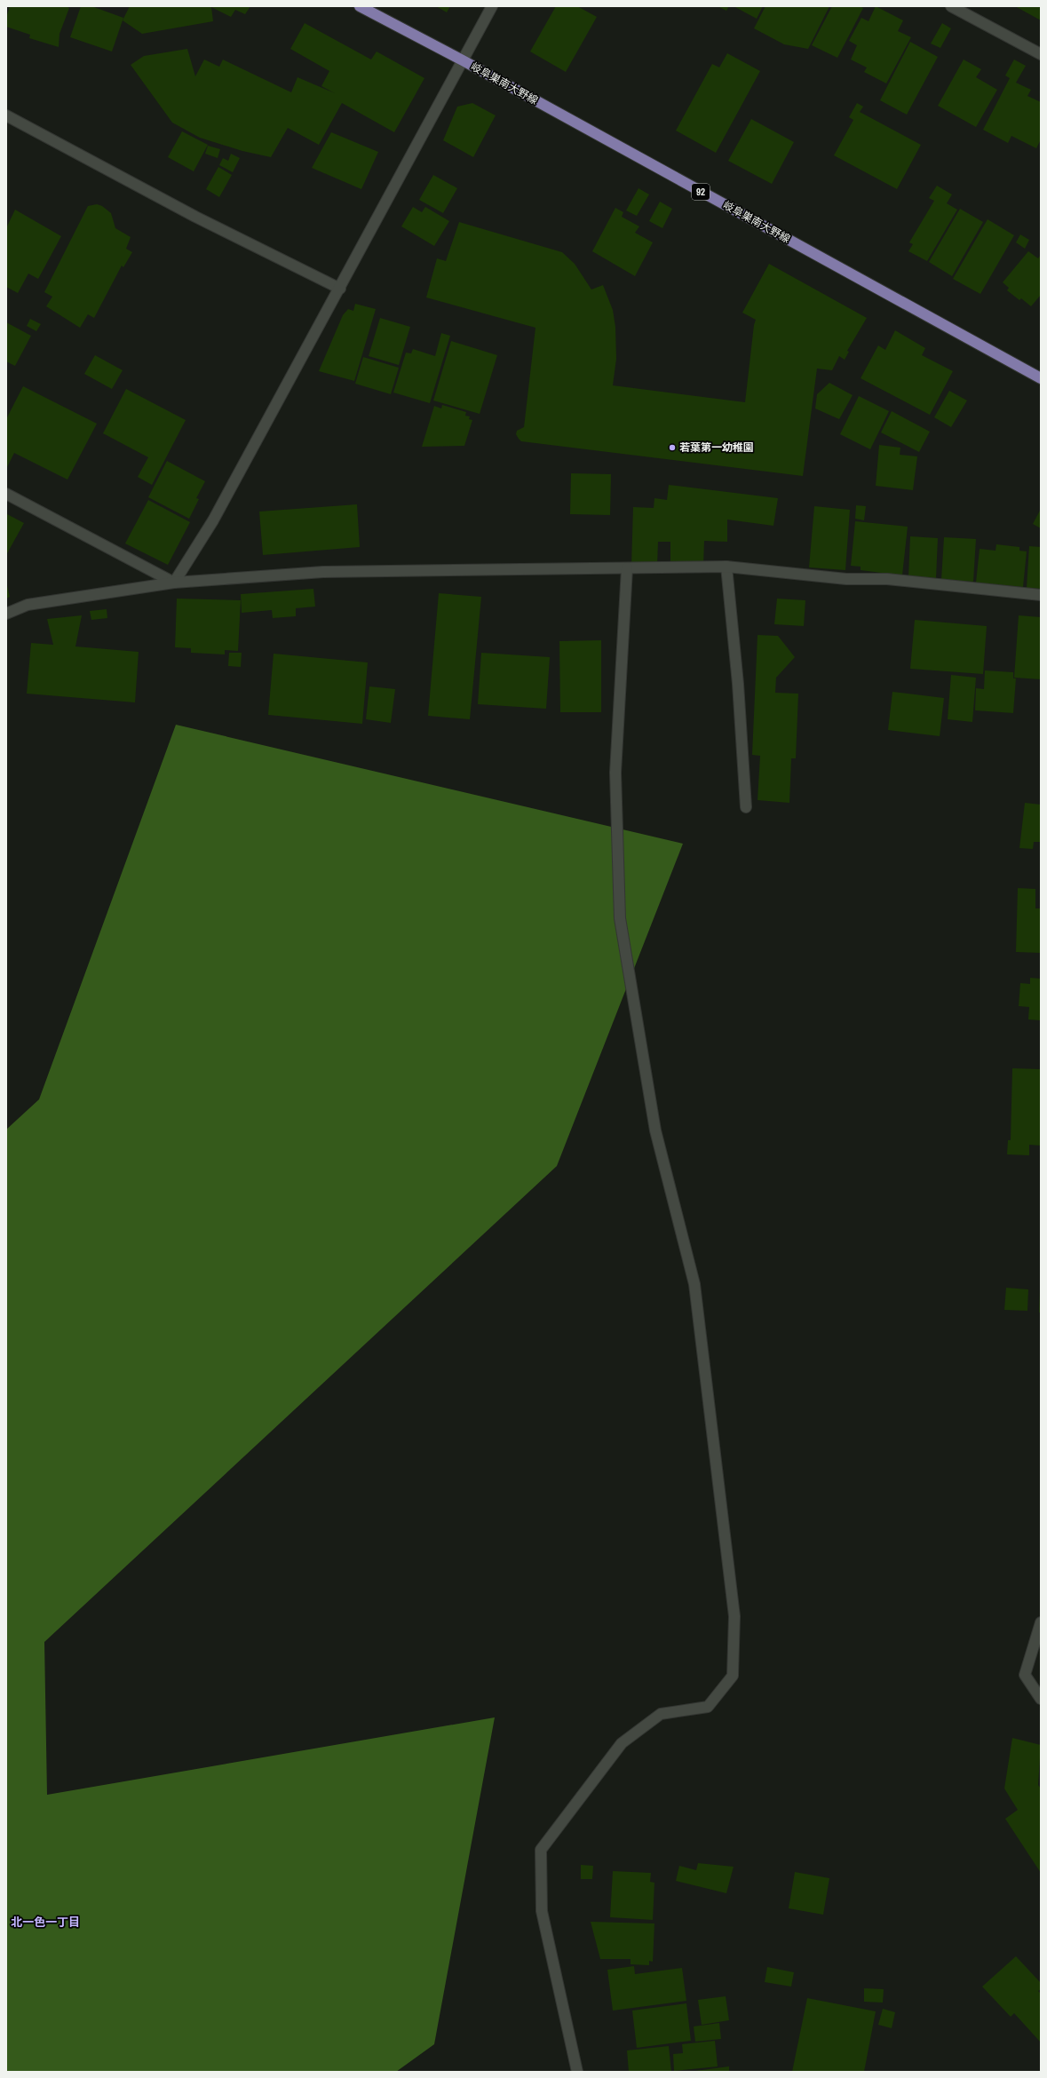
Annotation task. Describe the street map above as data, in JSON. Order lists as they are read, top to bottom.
{
  "streets": {
    "main road": ["岐阜巣南大野線", "92"]
  },
  "districts": ["北一色一丁目"],
  "places": ["若葉第一幼稚園"]
}
